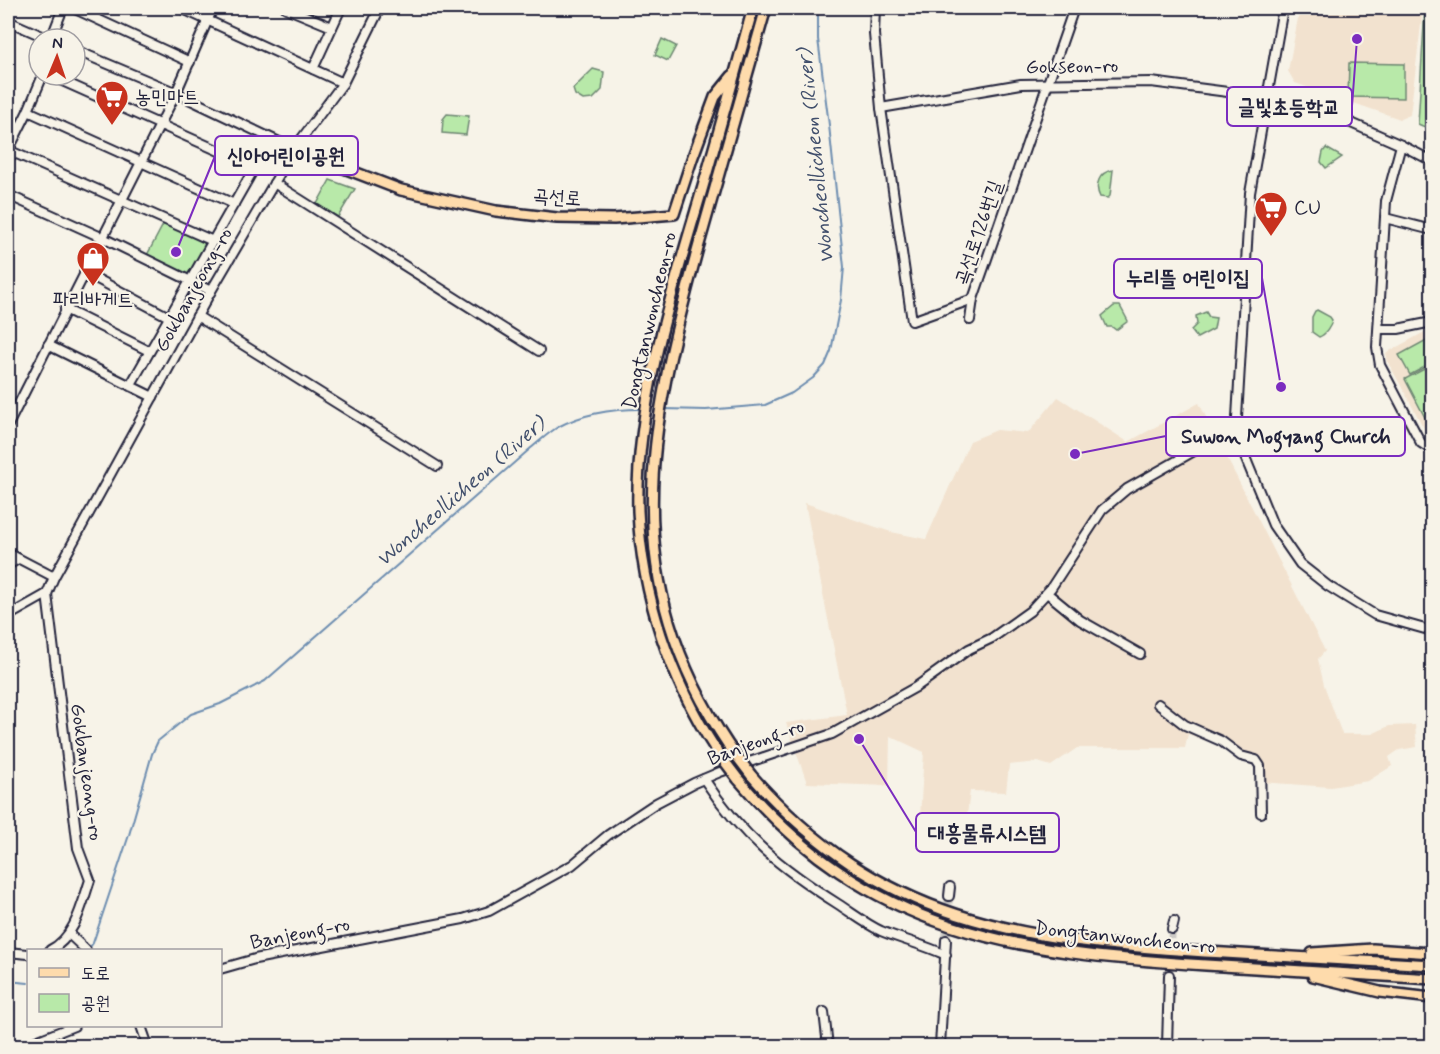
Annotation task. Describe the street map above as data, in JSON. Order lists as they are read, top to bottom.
{
  "streets": {
    "main road": ["곡선로", "Dongtanwoncheon-ro"],
    "street": [
      "Gokseon-ro",
      "곡선로126번길",
      "Gokbanjeong-ro",
      "Banjeong-ro"
    ]
  },
  "crossings": [
    ["Gokseon-ro", "곡선로126번길"],
    ["곡선로", "Gokbanjeong-ro"],
    ["곡선로", "Dongtanwoncheon-ro"]
  ],
  "water": ["Woncheollicheon (River)"],
  "places": {
    "other": [
      "글빛초등학교",
      "신아어린이공원",
      "누리뜰 어린이집",
      "Suwon Mogyang Church",
      "대흥물류시스템"
    ],
    "supermarket": ["농민마트", "CU"],
    "shop": ["파리바게트"]
  },
  "legend": ["도로", "공원"],
  "north": "top"
}
